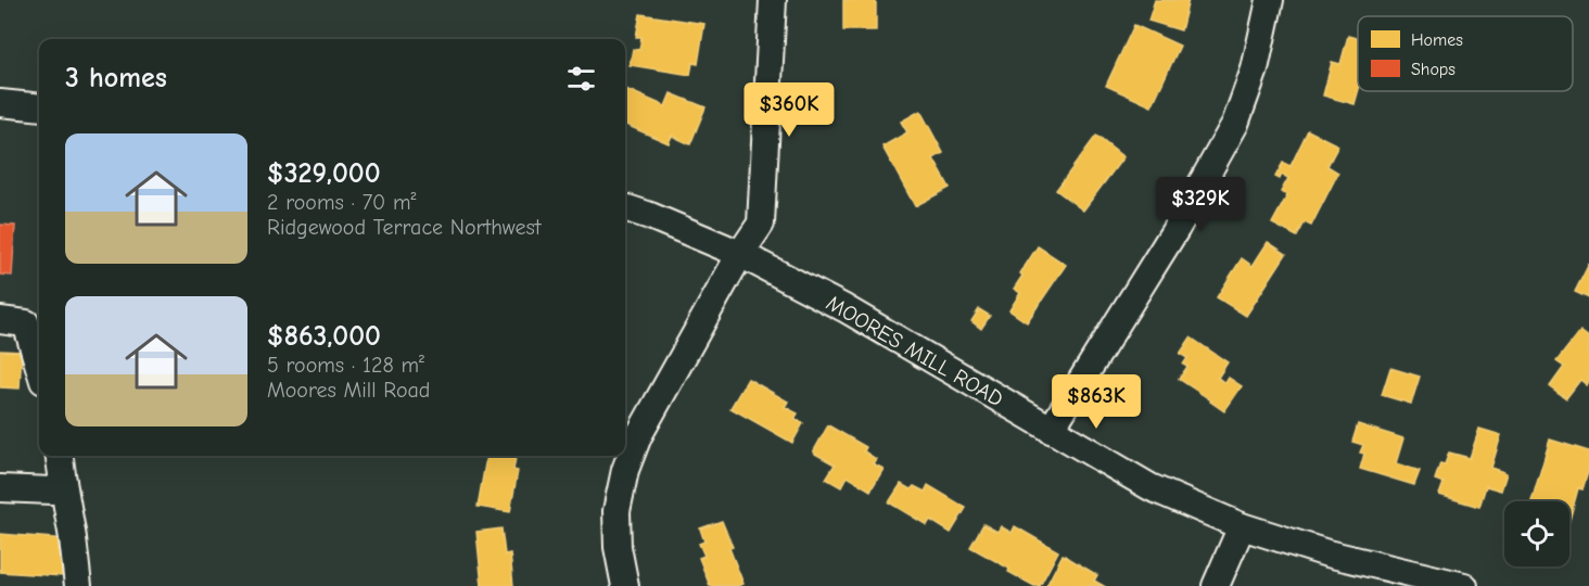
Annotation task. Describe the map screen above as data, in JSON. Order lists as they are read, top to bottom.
{
  "streets": {
    "street": ["MOORES MILL ROAD"]
  },
  "legend": ["Homes", "Shops"],
  "page": {
    "heading": "3 homes",
    "price": ["$360K", "$329K", "$863K"],
    "list": [
      {
        "name": "$329,000",
        "note": "2 rooms · 70 m² · Ridgewood Terrace Northwest"
      },
      {
        "name": "$863,000",
        "note": "5 rooms · 128 m² · Moores Mill Road"
      }
    ]
  }
}
